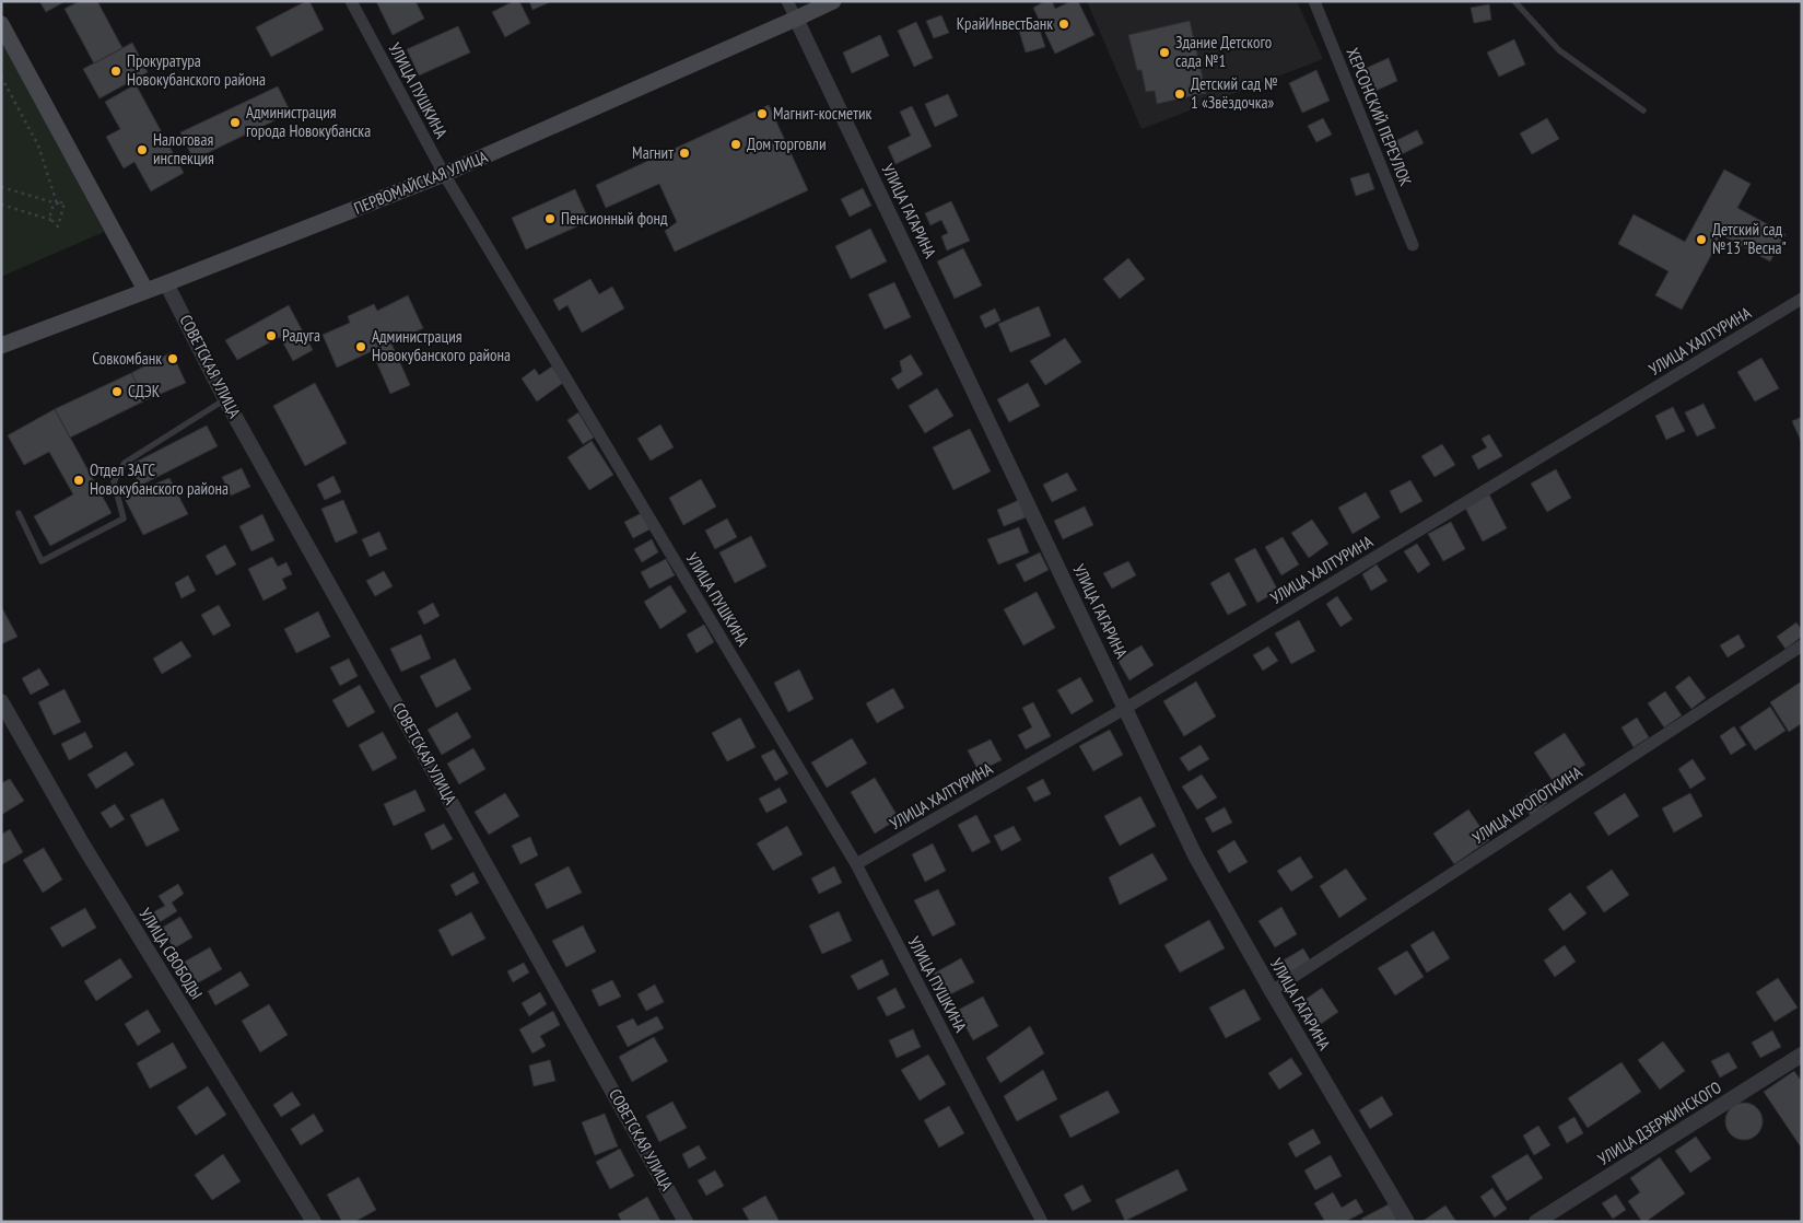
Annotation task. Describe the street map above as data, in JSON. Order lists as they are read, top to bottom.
{
  "streets": {
    "main road": ["ПЕРВОМАЙСКАЯ УЛИЦА"],
    "street": [
      "УЛИЦА ПУШКИНА",
      "ХЕРСОНСКИЙ ПЕРЕУЛОК",
      "УЛИЦА ГАГАРИНА",
      "УЛИЦА ХАЛТУРИНА",
      "СОВЕТСКАЯ УЛИЦА",
      "УЛИЦА КРОПОТКИНА",
      "УЛИЦА СВОБОДЫ",
      "УЛИЦА ДЗЕРЖИНСКОГО"
    ]
  },
  "crossings": [
    ["УЛИЦА ПУШКИНА", "ПЕРВОМАЙСКАЯ УЛИЦА"],
    ["УЛИЦА ПУШКИНА", "УЛИЦА ХАЛТУРИНА"],
    ["ПЕРВОМАЙСКАЯ УЛИЦА", "УЛИЦА ГАГАРИНА"],
    ["ПЕРВОМАЙСКАЯ УЛИЦА", "СОВЕТСКАЯ УЛИЦА"],
    ["УЛИЦА ГАГАРИНА", "УЛИЦА ХАЛТУРИНА"],
    ["УЛИЦА ГАГАРИНА", "УЛИЦА КРОПОТКИНА"]
  ],
  "places": [
    "КрайИнвестБанк",
    "Здание Детского сада №1",
    "Прокуратура Новокубанского района",
    "Детский сад № 1 «Звёздочка»",
    "Магнит-косметик",
    "Администрация города Новокубанска",
    "Дом торговли",
    "Налоговая инспекция",
    "Магнит",
    "Пенсионный фонд",
    "Детский сад №13 \"Весна\"",
    "Радуга",
    "Администрация Новокубанского района",
    "Совкомбанк",
    "СДЭК",
    "Отдел ЗАГС Новокубанского района"
  ]
}
